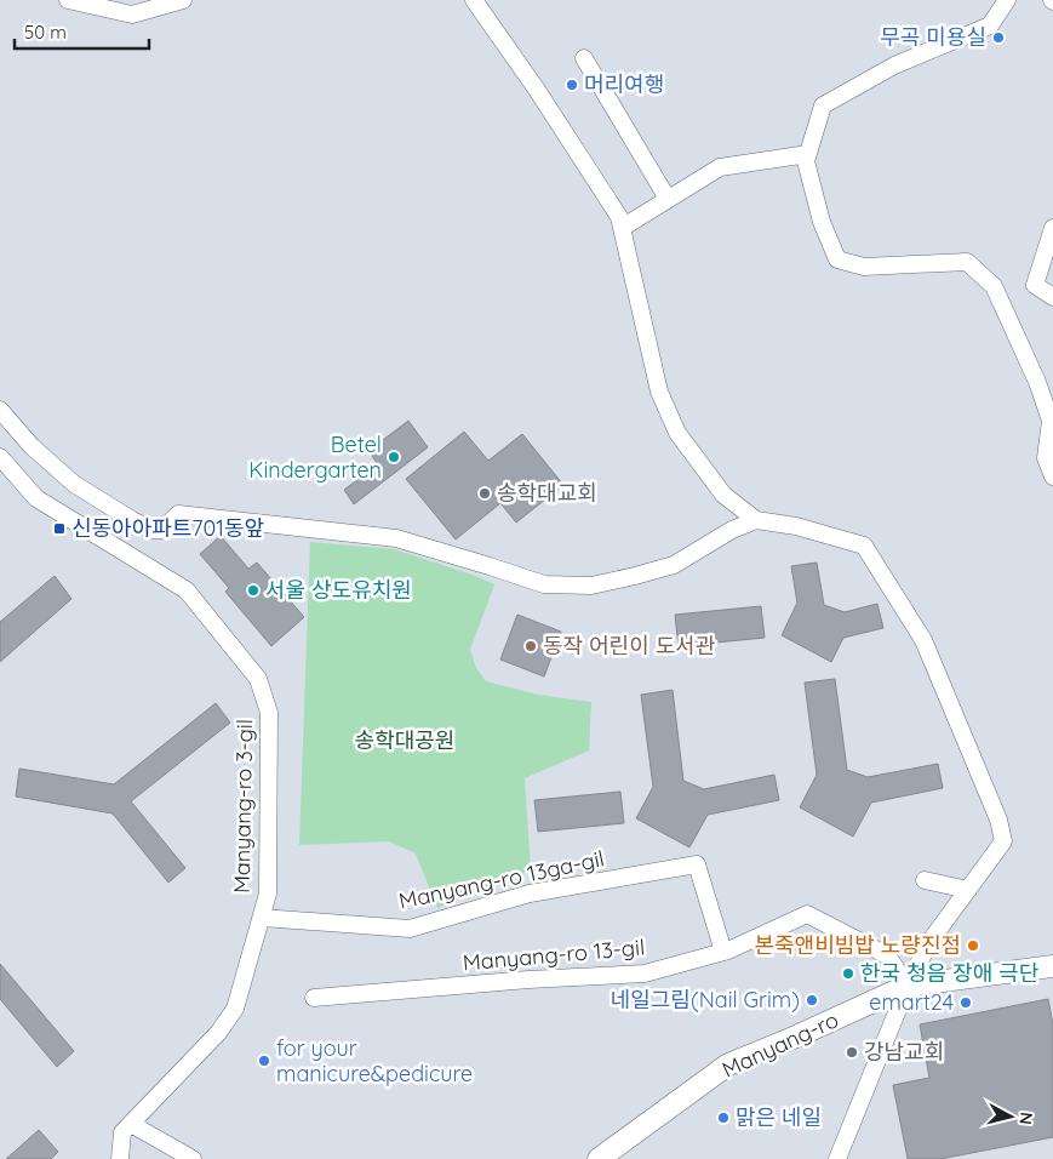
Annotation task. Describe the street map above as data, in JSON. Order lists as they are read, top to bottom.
{
  "streets": {
    "street": [
      "Manyang-ro 3-gil",
      "Manyang-ro 13ga-gil",
      "Manyang-ro 13-gil",
      "Manyang-ro"
    ]
  },
  "crossings": [
    ["Manyang-ro 3-gil", "Manyang-ro 13ga-gil"],
    ["Manyang-ro 13ga-gil", "Manyang-ro 13-gil"],
    ["Manyang-ro 13-gil", "Manyang-ro"]
  ],
  "parks": ["송학대공원"],
  "places": {
    "other": [
      "무곡 미용실",
      "머리여행",
      "Betel Kindergarten",
      "송학대교회",
      "서울 상도유치원",
      "동작 어린이 도서관",
      "본죽앤비빔밥 노량진점",
      "한국 청음 장애 극단",
      "네일그림(Nail Grim)",
      "emart24",
      "강남교회",
      "for your manicure&pedicure",
      "맑은 네일"
    ],
    "transit": ["신동아아파트701동앞"]
  },
  "scale_bar": "50 m",
  "north": "right"
}
